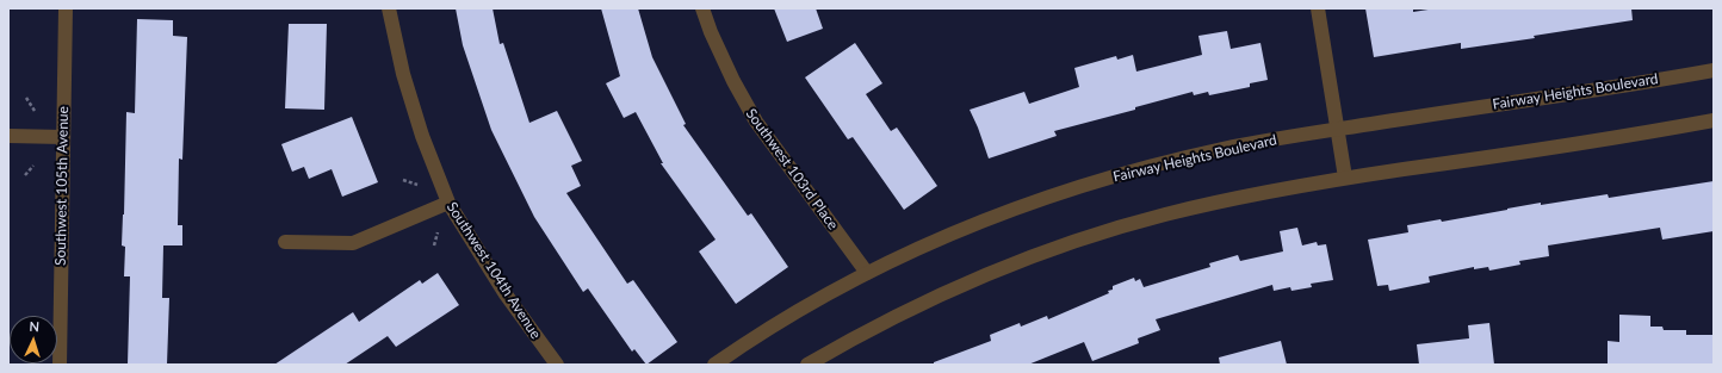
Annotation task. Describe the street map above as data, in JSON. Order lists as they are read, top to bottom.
{
  "streets": {
    "street": [
      "Fairway Heights Boulevard",
      "Southwest 103rd Place",
      "Southwest 105th Avenue",
      "Southwest 104th Avenue"
    ]
  },
  "crossings": [
    ["Fairway Heights Boulevard", "Southwest 103rd Place"]
  ],
  "north": "top"
}
